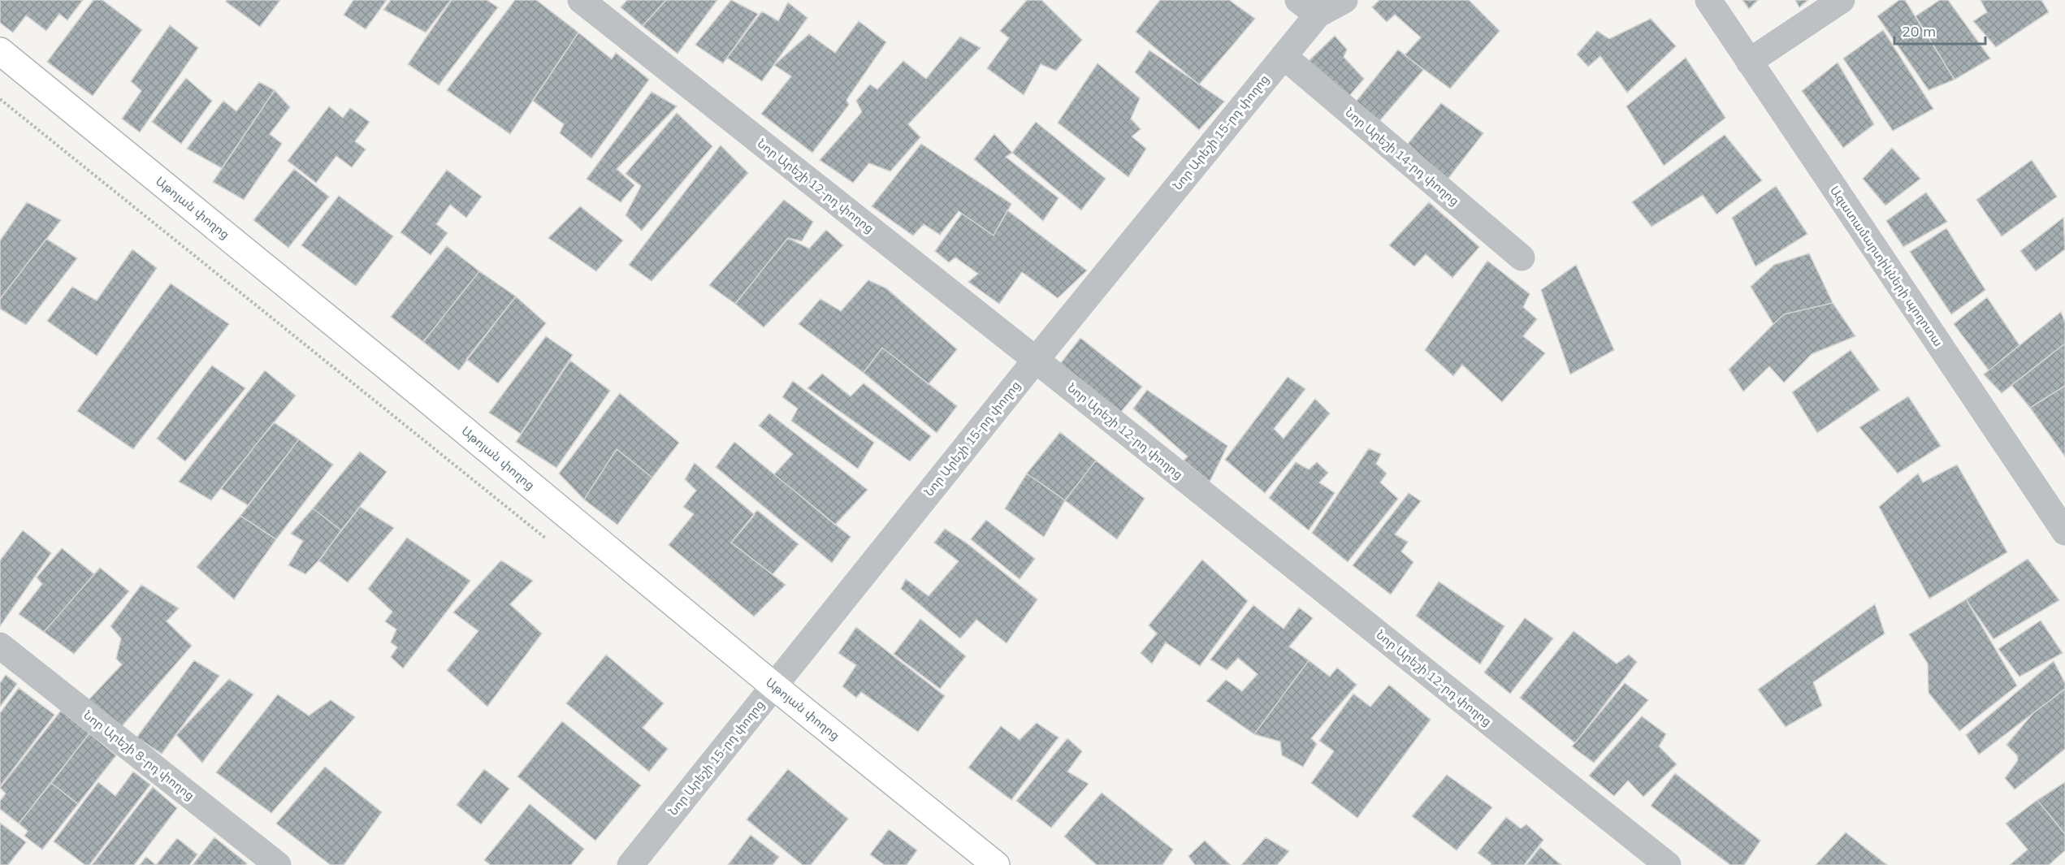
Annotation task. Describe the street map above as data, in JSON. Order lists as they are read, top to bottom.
{
  "streets": {
    "main road": ["Աթոյան փողոց"],
    "street": [
      "Նոր Արեշի 15-րդ փողոց",
      "Նոր Արեշի 14-րդ փողոց",
      "Նոր Արեշի 12-րդ փողոց",
      "Ազատամարտիկների պողոտա",
      "Նոր Արեշի 8-րդ փողոց"
    ]
  },
  "crossings": [
    ["Նոր Արեշի 15-րդ փողոց", "Նոր Արեշի 14-րդ փողոց"],
    ["Նոր Արեշի 15-րդ փողոց", "Նոր Արեշի 12-րդ փողոց"],
    ["Նոր Արեշի 15-րդ փողոց", "Աթոյան փողոց"]
  ],
  "scale_bar": "20 m"
}
